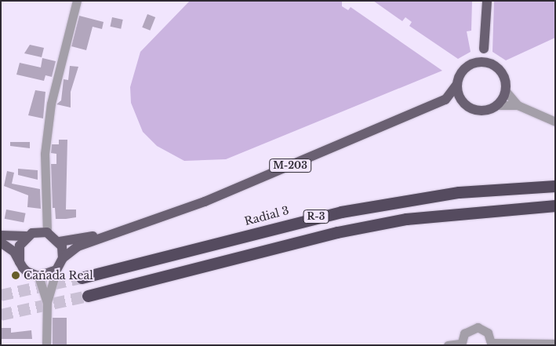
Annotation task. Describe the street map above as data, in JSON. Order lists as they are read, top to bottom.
{
  "streets": {
    "highway": ["Radial 3", "R-3"],
    "main road": ["M-203"]
  },
  "places": ["Cañada Real"]
}
